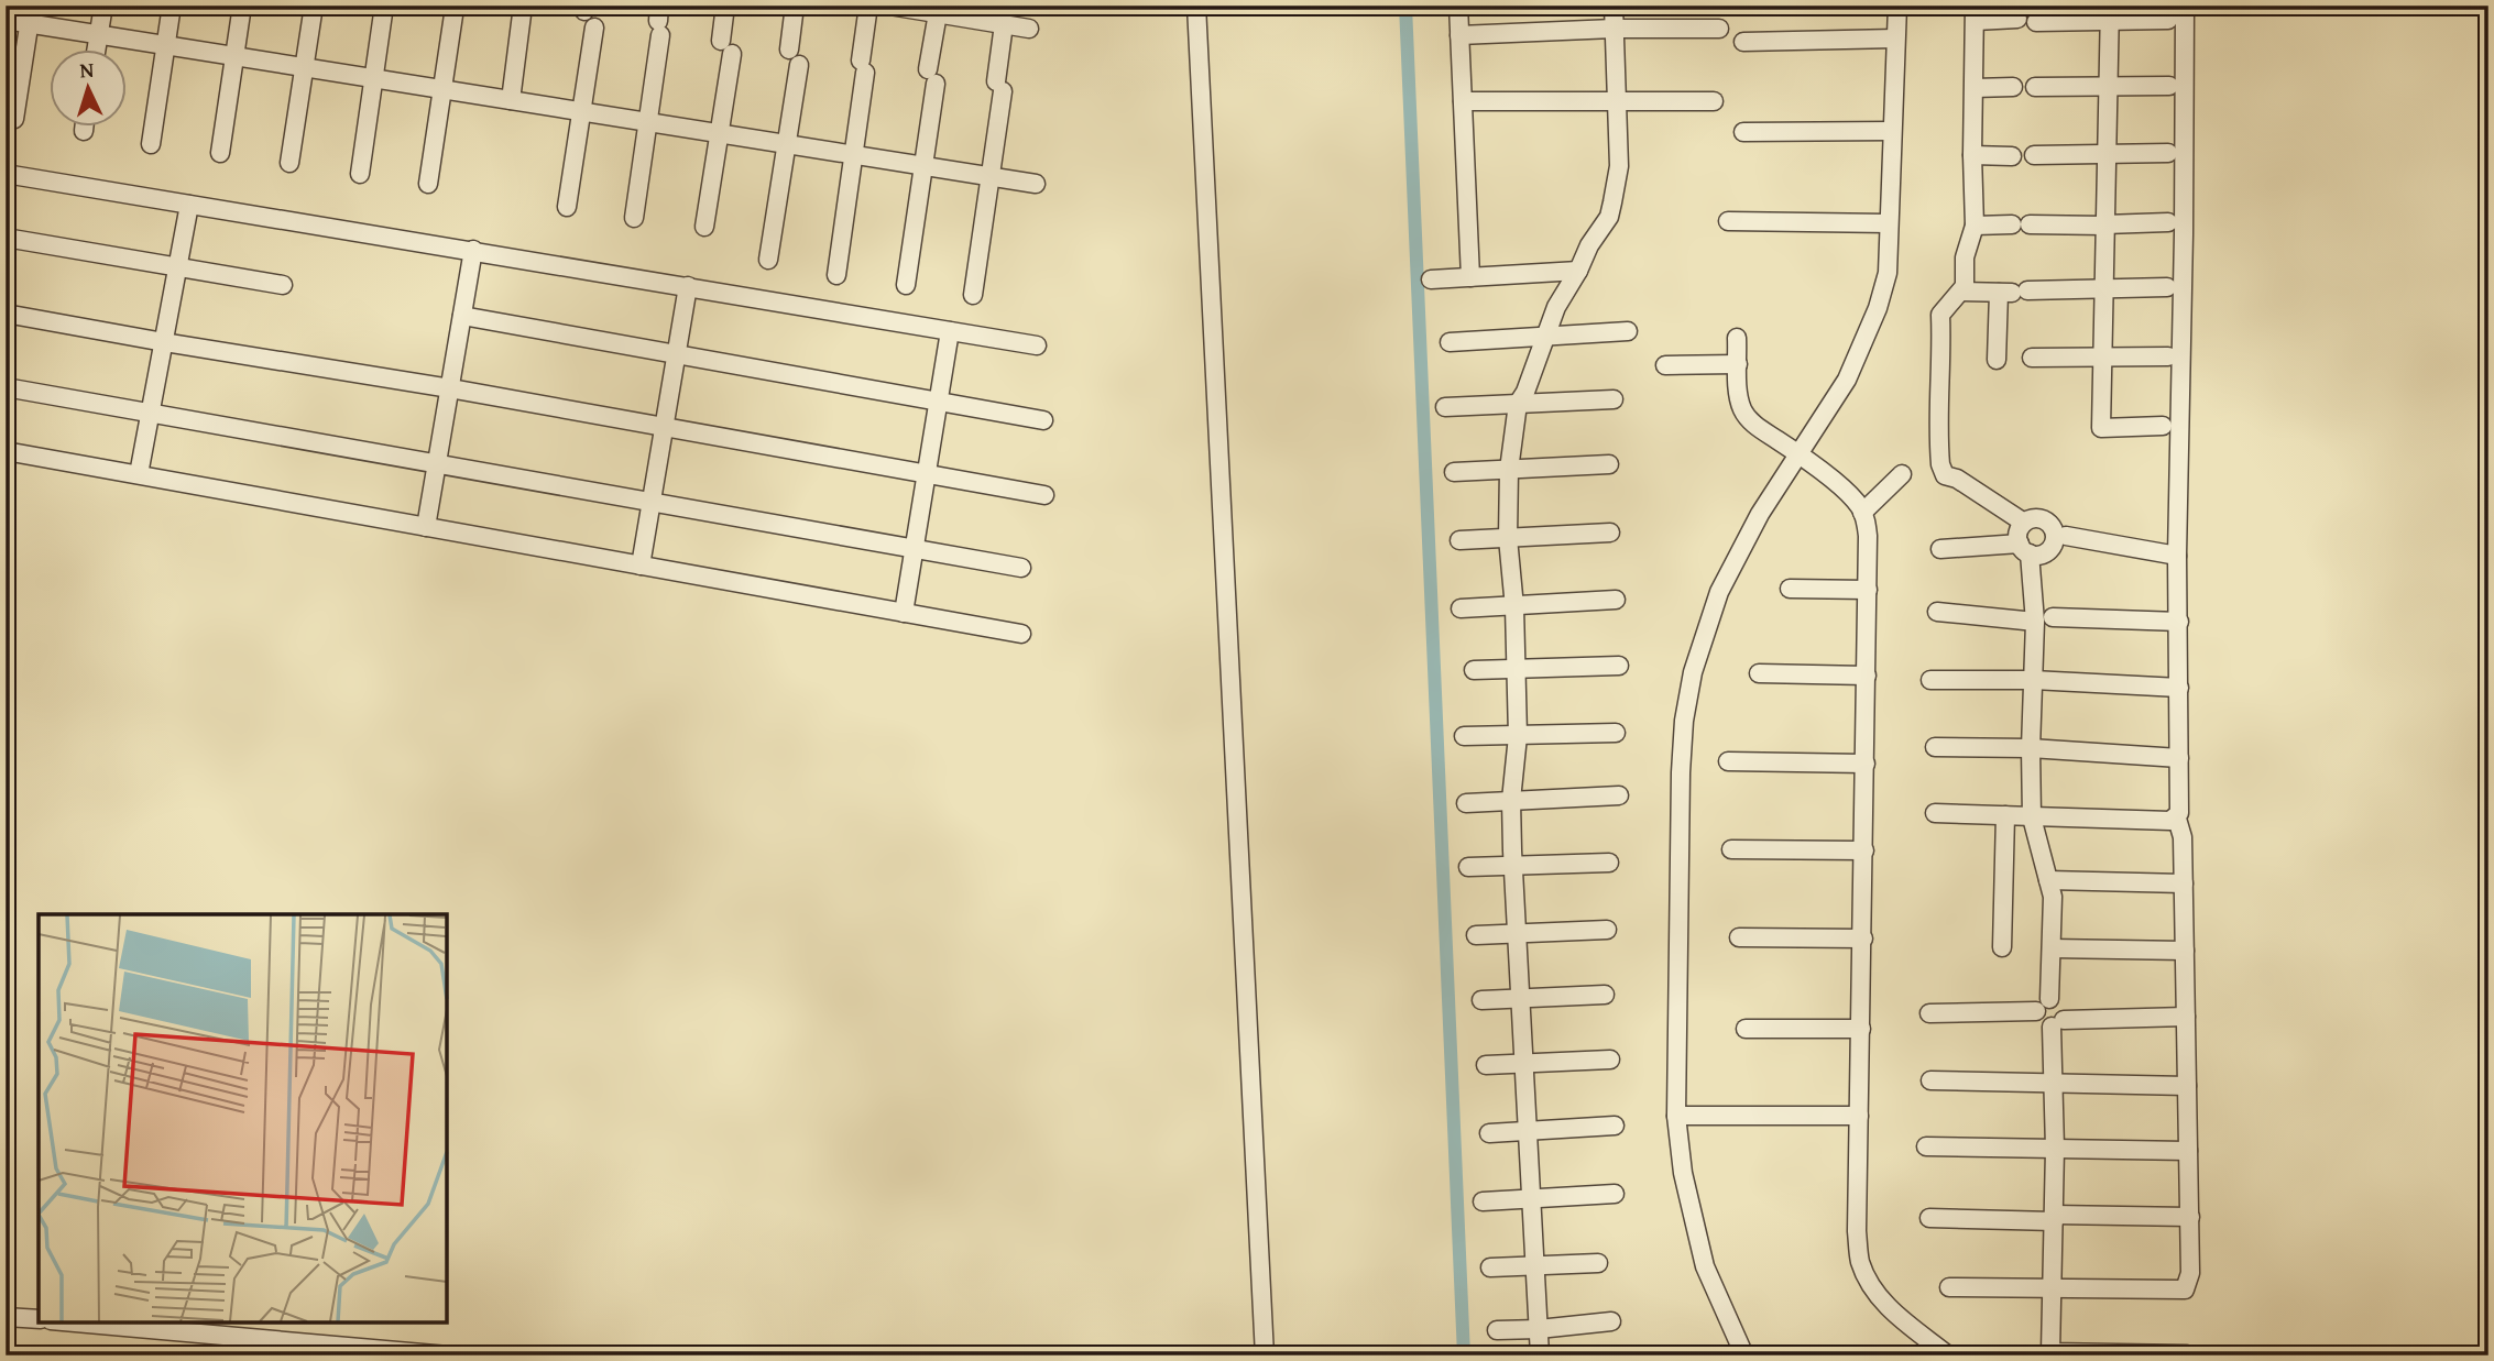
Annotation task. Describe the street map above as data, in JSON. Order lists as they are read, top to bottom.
{
  "north": "top"
}
